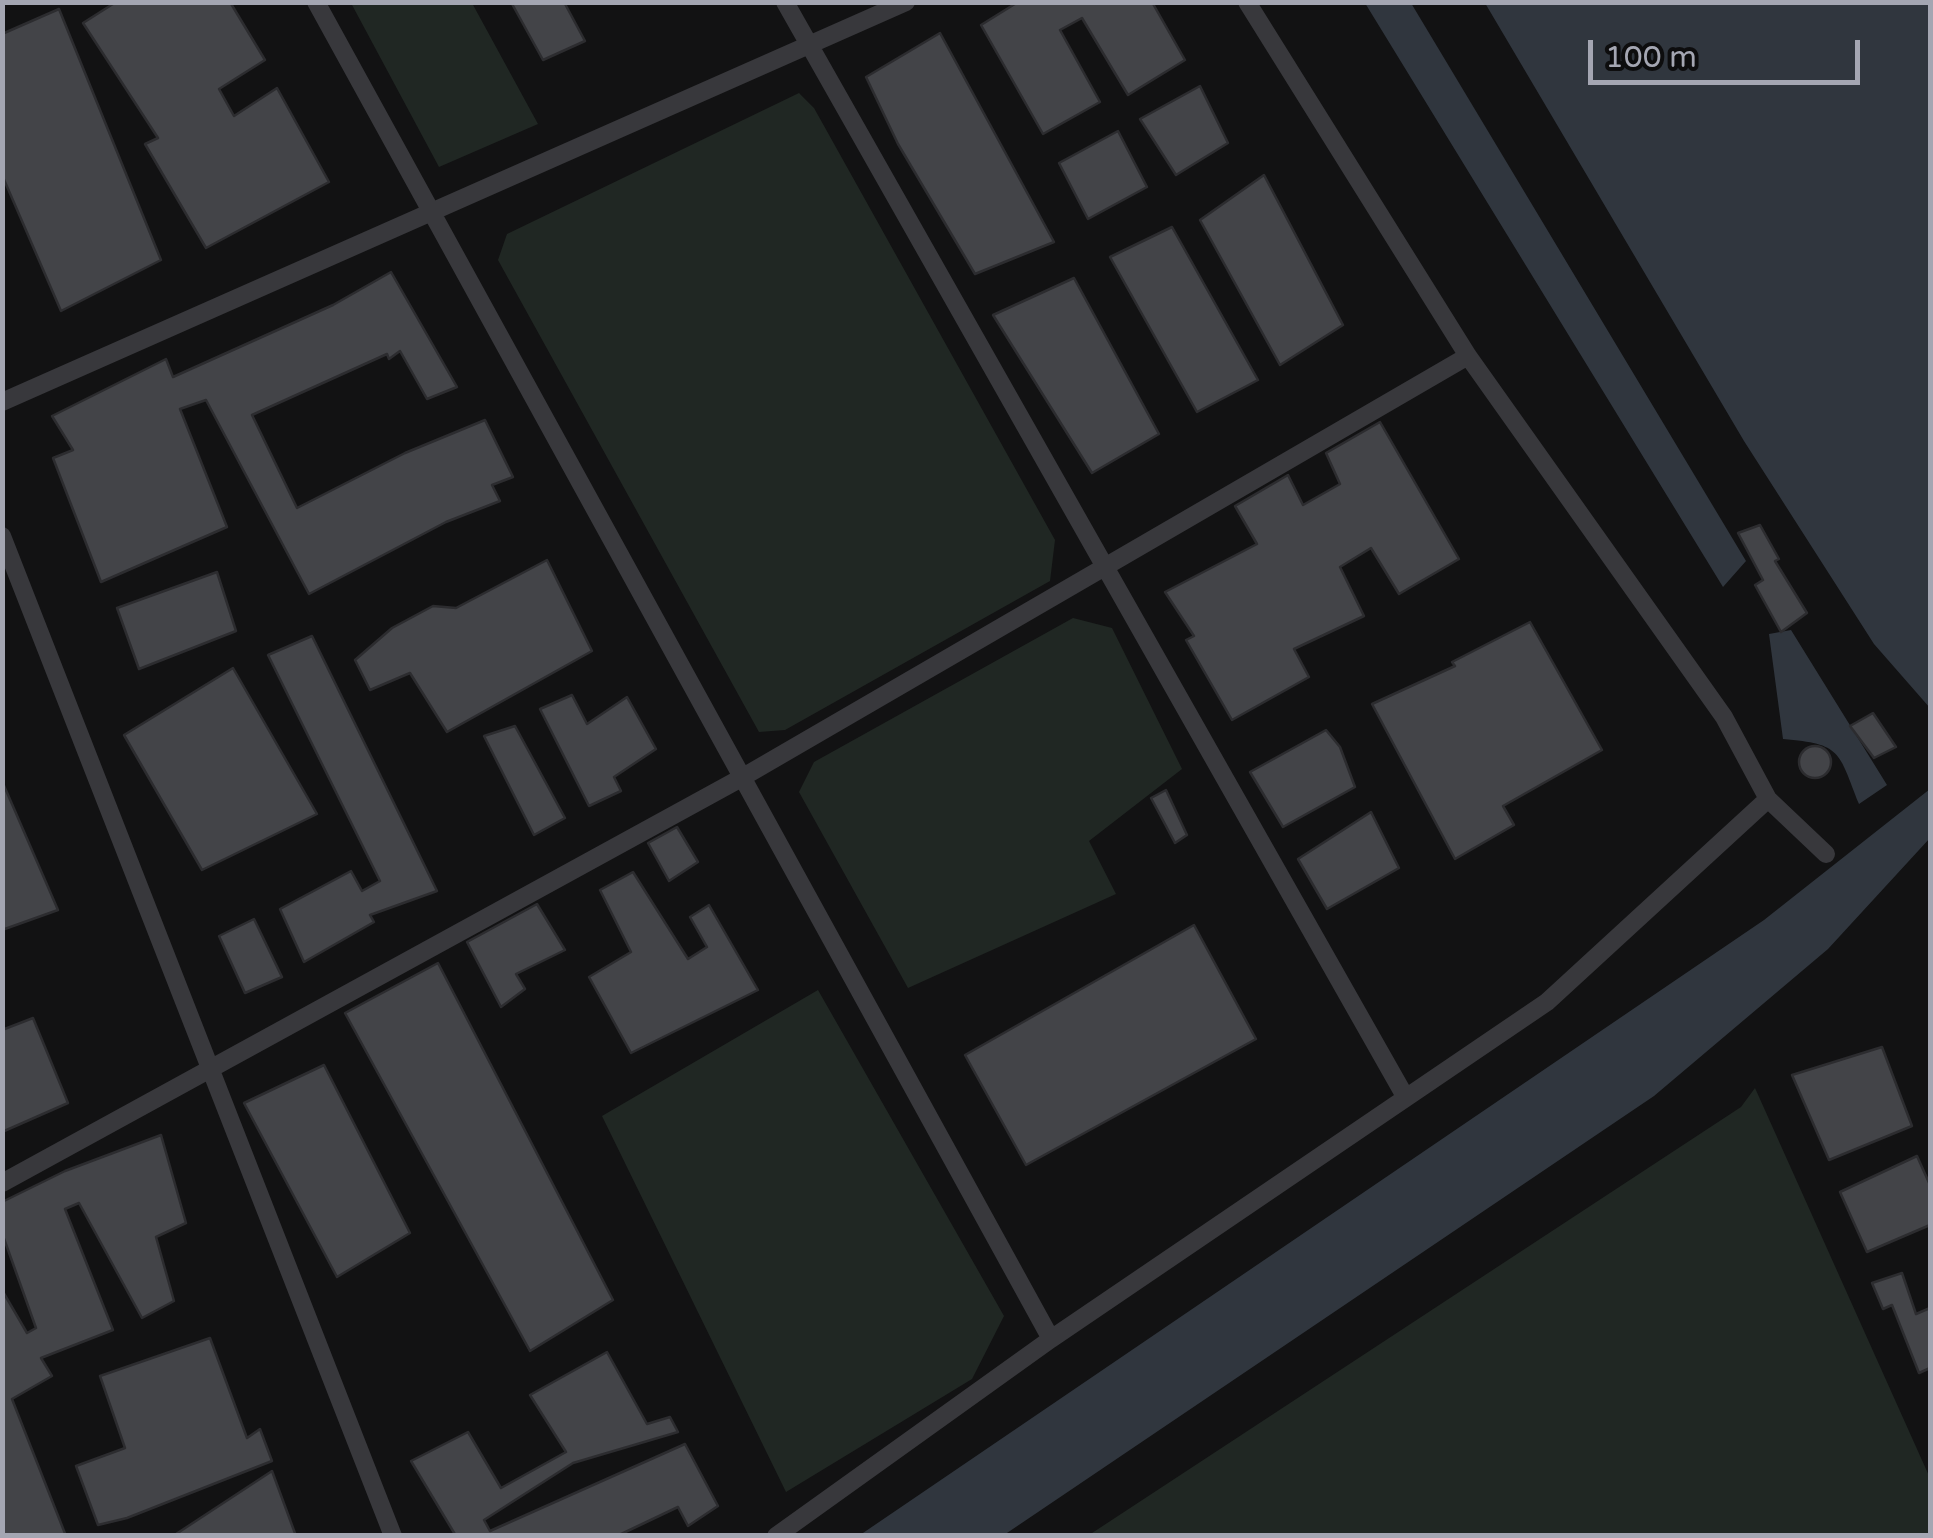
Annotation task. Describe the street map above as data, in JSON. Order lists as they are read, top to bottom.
{
  "scale_bar": "100 m"
}
